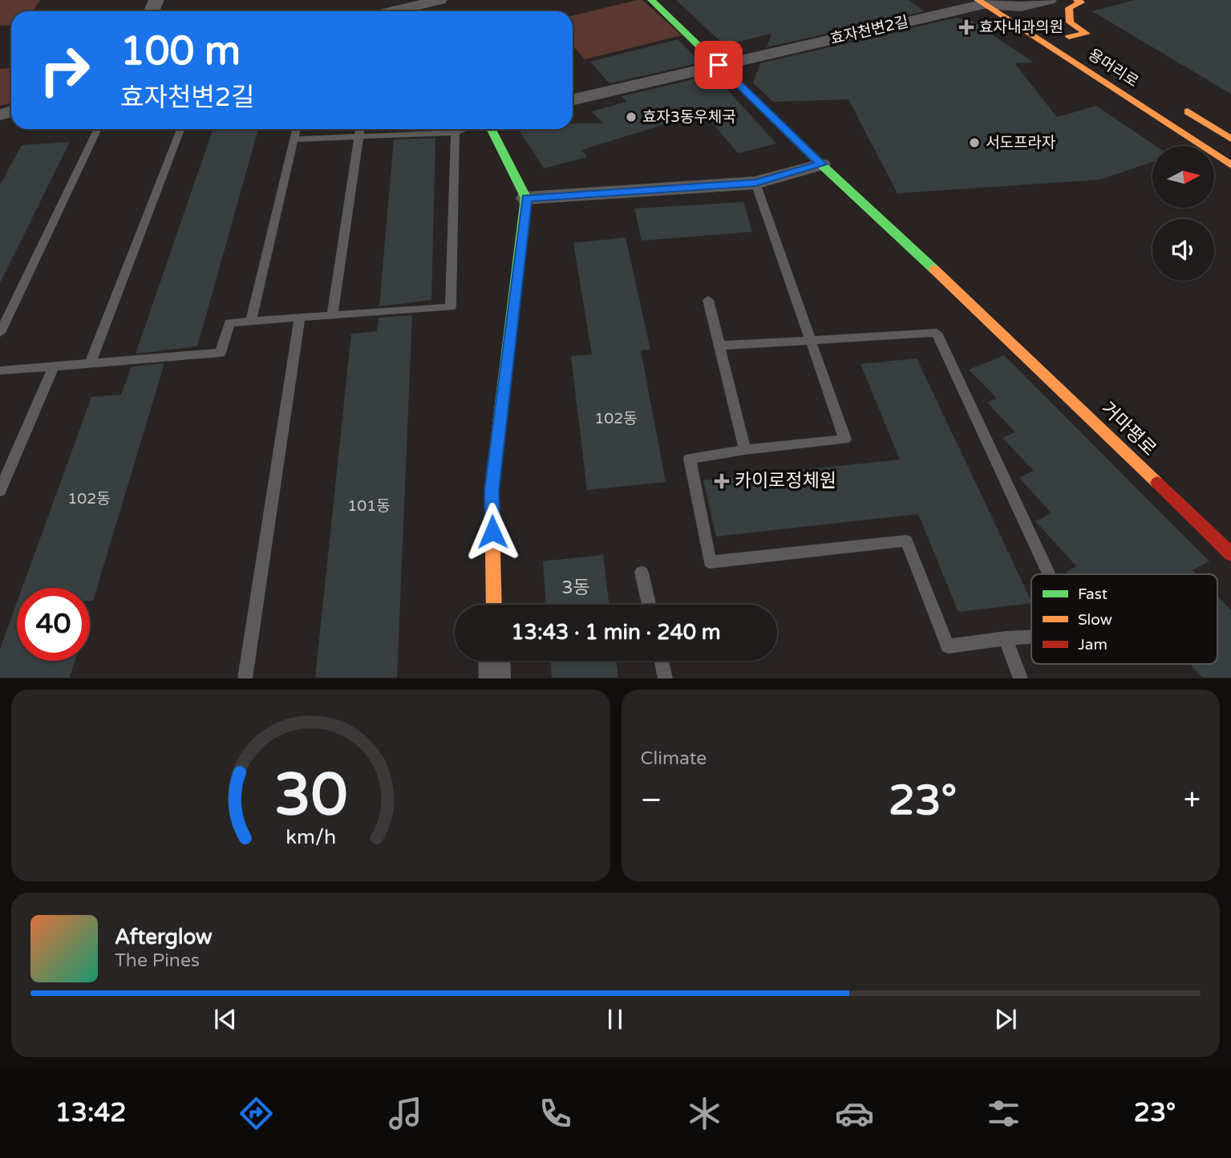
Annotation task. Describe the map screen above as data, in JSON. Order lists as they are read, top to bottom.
{
  "streets": {
    "street": ["효자천변2길", "용머리로", "거마평로"]
  },
  "crossings": [
    ["효자천변2길", "용머리로"]
  ],
  "places": {
    "health": ["효자내과의원", "카이로정체원"],
    "other": ["효자3동우체국", "서도프라자"]
  },
  "house_numbers": [
    "102동",
    "102동",
    "101동",
    "3동"
  ],
  "legend": ["Fast", "Slow", "Jam"],
  "north": "right",
  "page": {
    "turn": ["100 m", "효자천변2길"],
    "limit": "40",
    "trip": "13:43 · 1 min · 240 m",
    "tile": "Climate",
    "heat": ["−", "23°", "+"],
    "song": ["Afterglow", "The Pines"],
    "tabs": ["13:42", "23°"],
    "gauge": ["30", "km/h"]
  }
}
